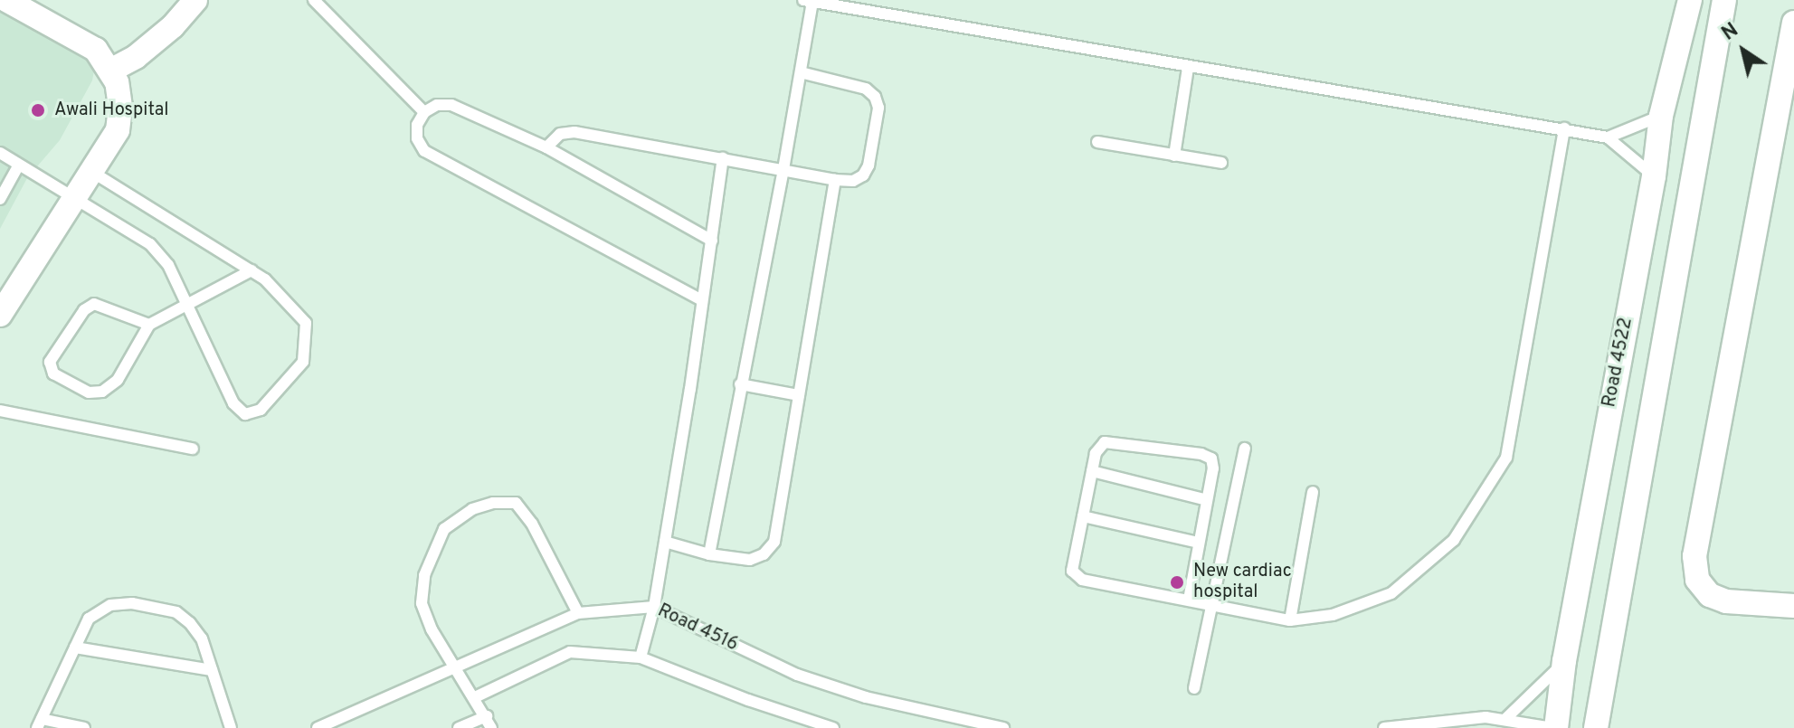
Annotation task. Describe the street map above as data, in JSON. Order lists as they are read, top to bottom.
{
  "streets": {
    "street": ["Road 4522"],
    "lane": ["Road 4516"]
  },
  "places": ["Awali Hospital", "New cardiac hospital"],
  "north": "top left"
}
